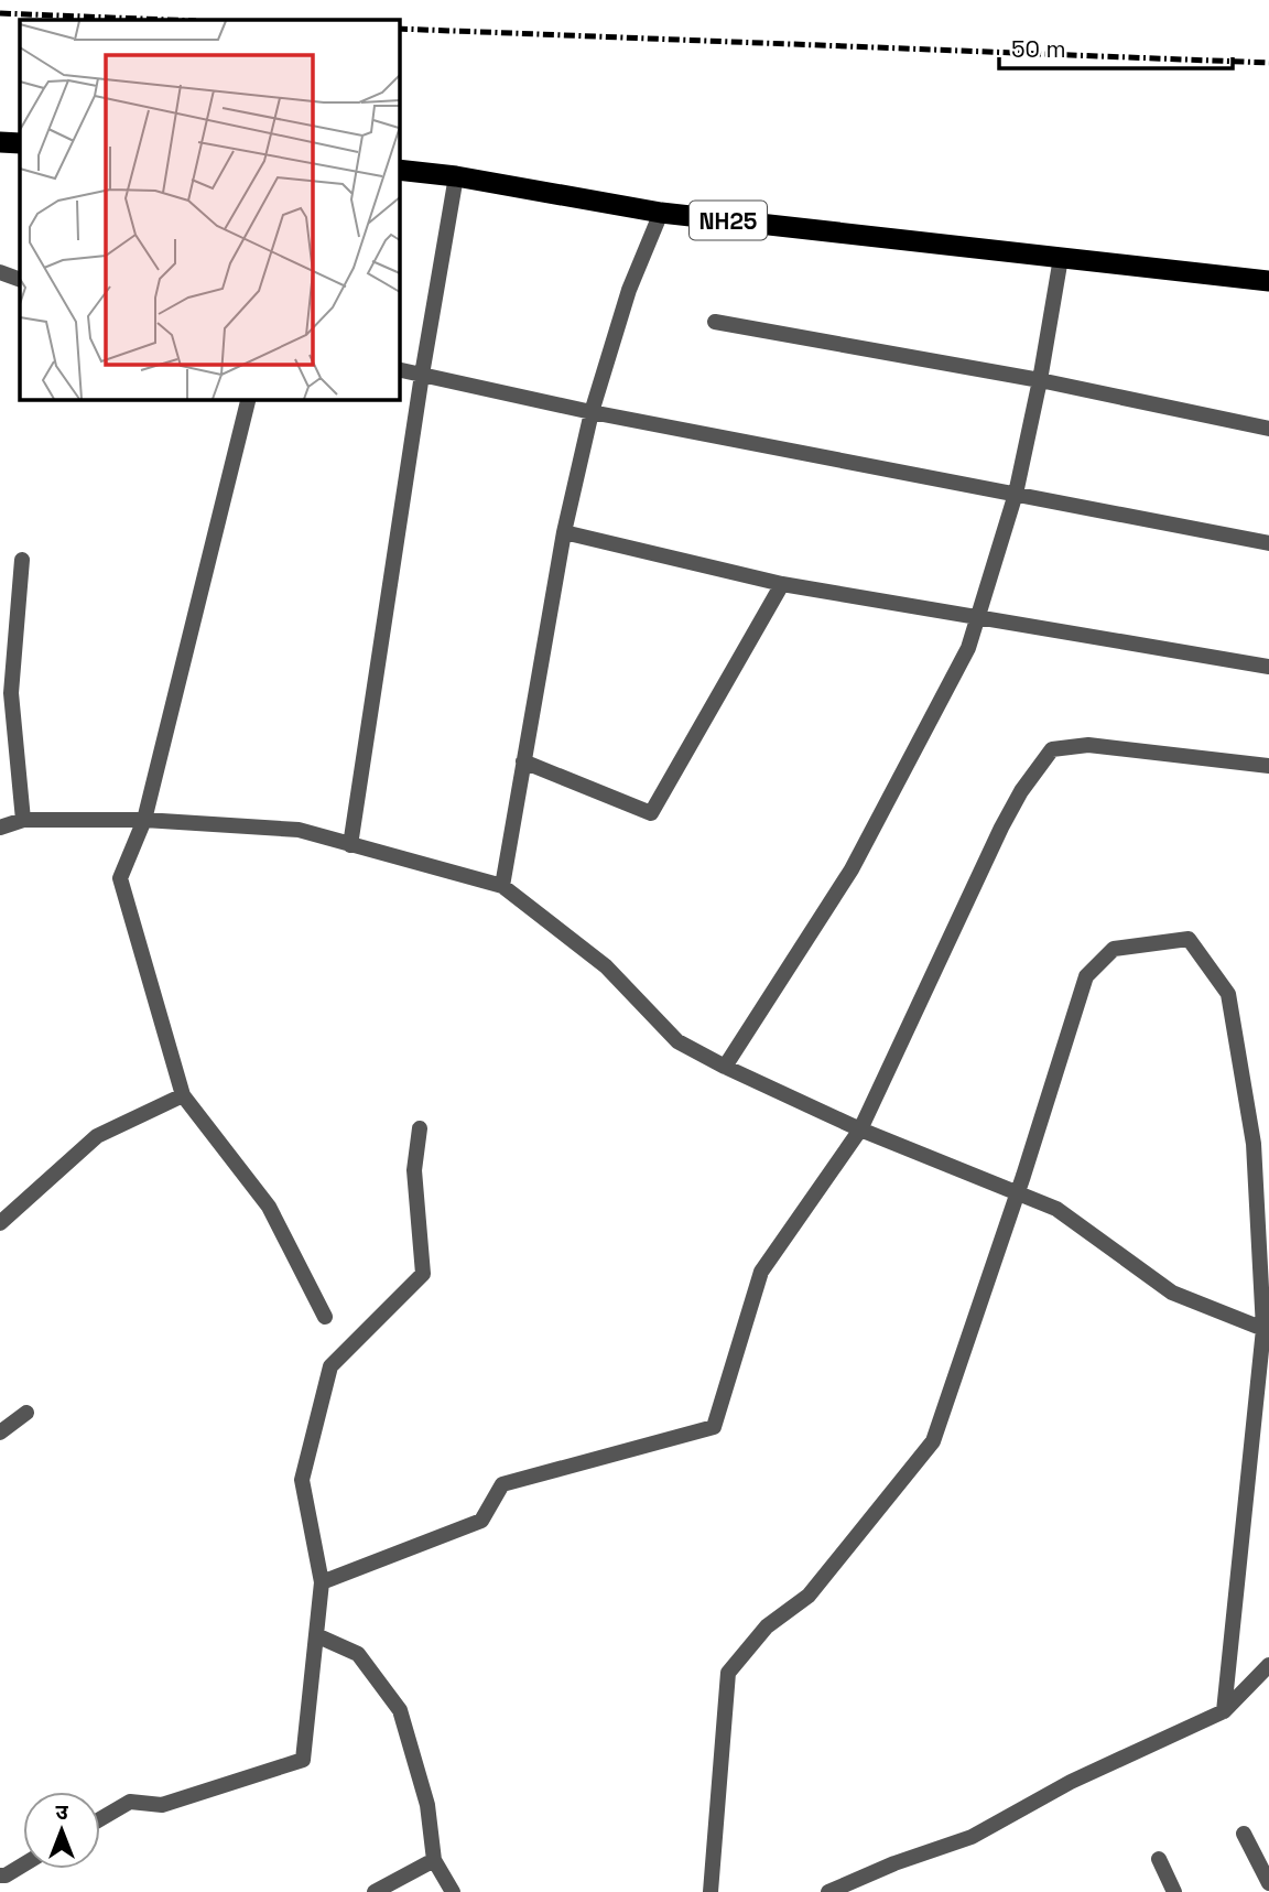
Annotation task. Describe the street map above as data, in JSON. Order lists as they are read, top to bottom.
{
  "streets": {
    "highway": ["NH25"]
  },
  "scale_bar": "50 m",
  "north": "top"
}
